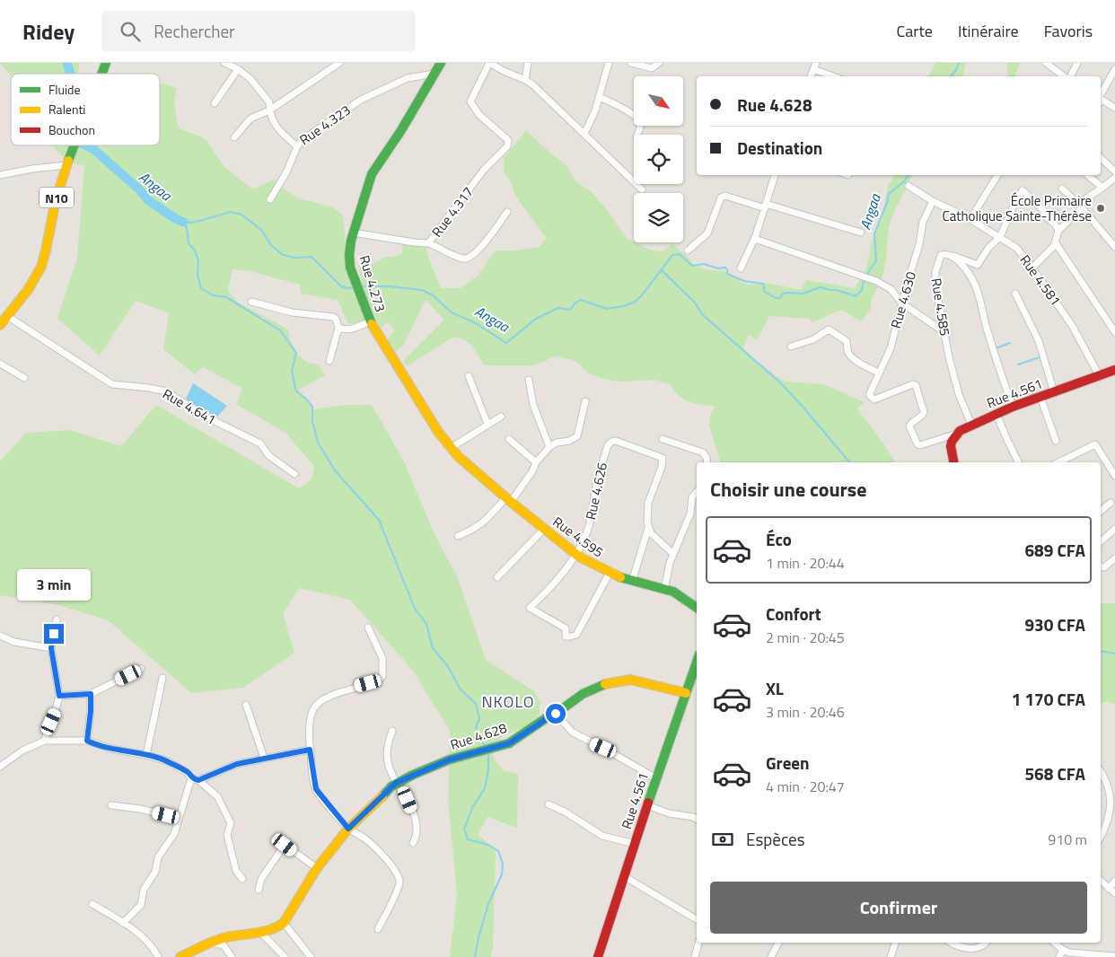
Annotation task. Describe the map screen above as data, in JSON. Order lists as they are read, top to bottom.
{
  "streets": {
    "main road": [
      "N10",
      "Rue 4.273",
      "Rue 4.561",
      "Rue 4.595",
      "Rue 4.628"
    ],
    "street": [
      "Rue 4.323",
      "Rue 4.317",
      "Rue 4.581",
      "Rue 4.630",
      "Rue 4.585",
      "Rue 4.641",
      "Rue 4.626"
    ]
  },
  "crossings": [
    ["Rue 4.323", "Rue 4.273"],
    ["N10", "Rue 4.641"],
    ["Rue 4.317", "Rue 4.273"],
    ["Rue 4.581", "Rue 4.630"],
    ["Rue 4.581", "Rue 4.561"],
    ["Rue 4.273", "Rue 4.595"],
    ["Rue 4.630", "Rue 4.561"],
    ["Rue 4.585", "Rue 4.561"],
    ["Rue 4.561", "Rue 4.628"],
    ["Rue 4.626", "Rue 4.595"]
  ],
  "districts": ["NKOLO"],
  "water": ["Angaa"],
  "places": ["École Primaire Catholique Sainte-Thérèse"],
  "legend": ["Fluide", "Ralenti", "Bouchon"],
  "north": "bottom right",
  "page": {
    "header": "Ridey",
    "search": "Rechercher",
    "nav": ["Carte", "Itinéraire", "Favoris"],
    "banner": ["Rue 4.628", "Destination"],
    "heading": "Choisir une course",
    "list": [
      {
        "name": "Éco",
        "note": "1 min · 20:44",
        "value": "689 CFA"
      },
      {
        "name": "Confort",
        "note": "2 min · 20:45",
        "value": "930 CFA"
      },
      {
        "name": "XL",
        "note": "3 min · 20:46",
        "value": "1 170 CFA"
      },
      {
        "name": "Green",
        "note": "4 min · 20:47",
        "value": "568 CFA"
      }
    ],
    "bubble": "3 min",
    "pay": ["Espèces", "910 m"],
    "buttons": "Confirmer"
  }
}
